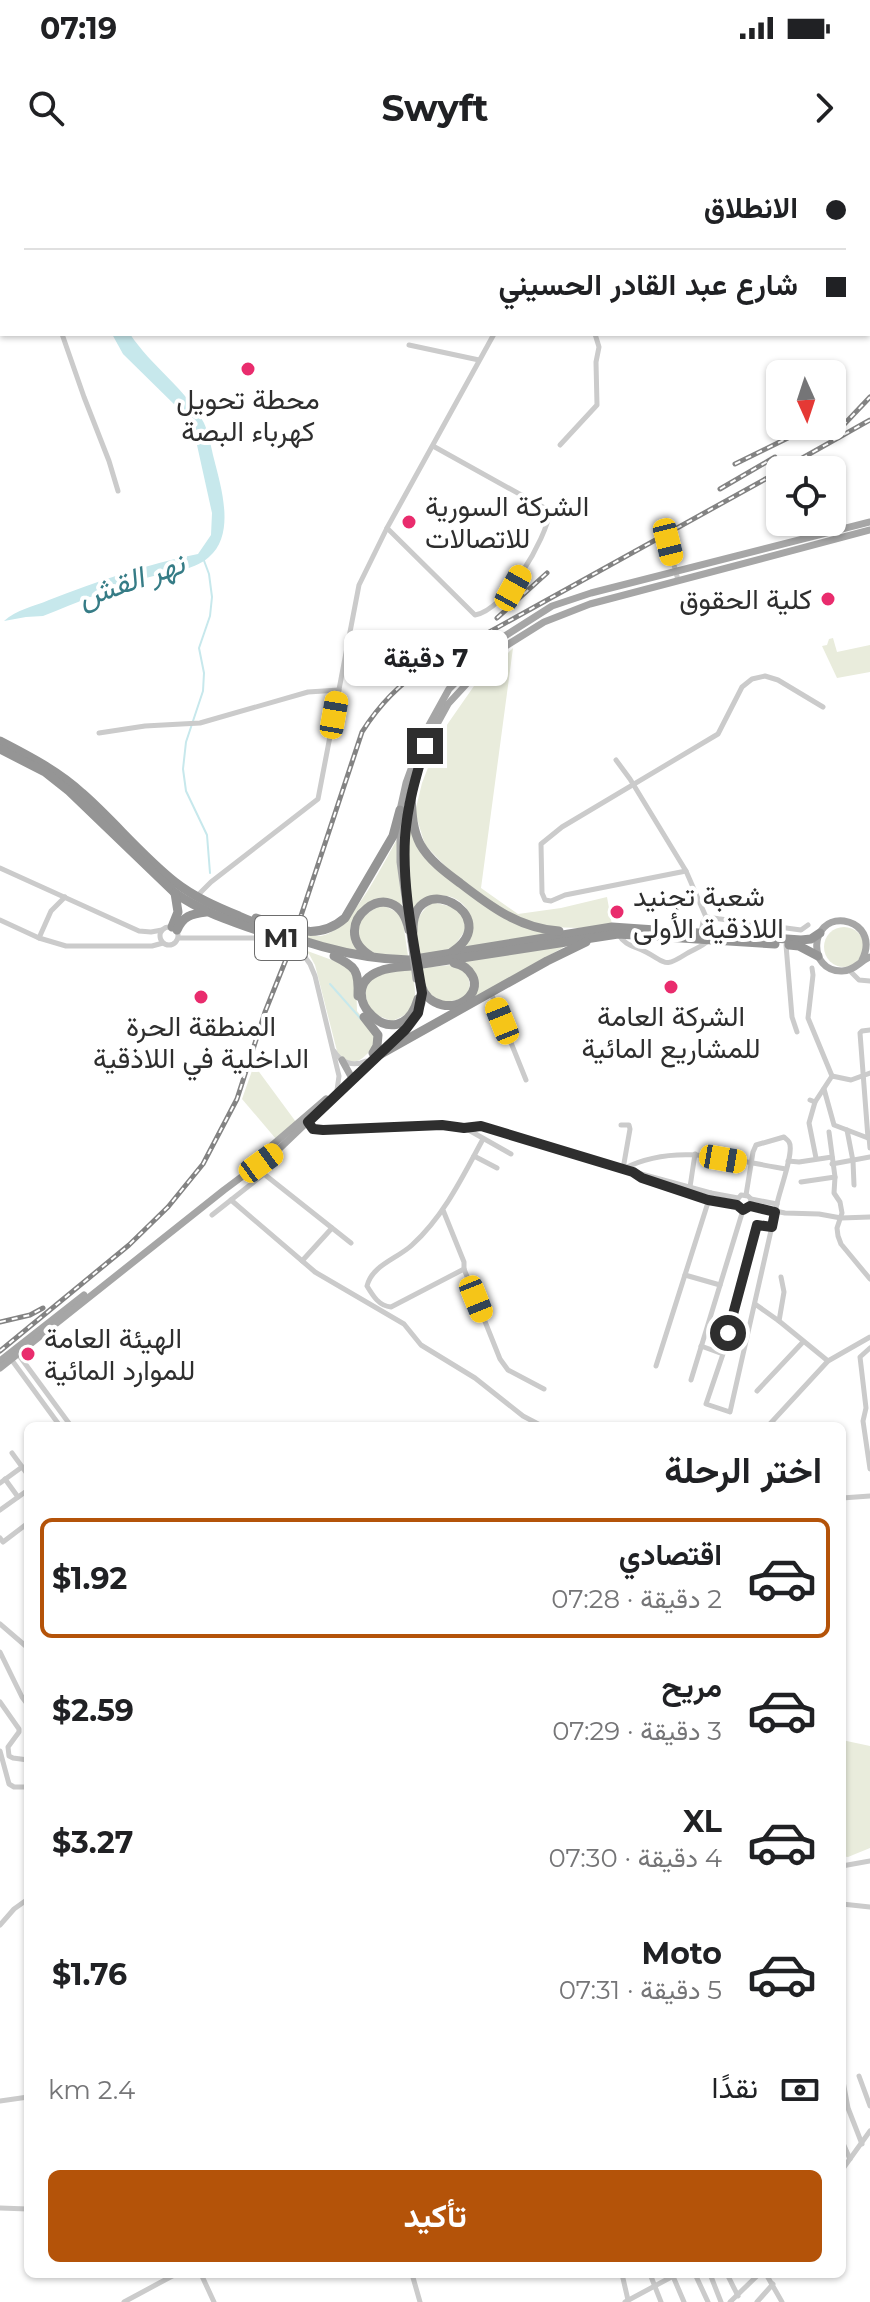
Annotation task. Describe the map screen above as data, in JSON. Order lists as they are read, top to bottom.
{
  "streets": {
    "highway": ["M1"]
  },
  "water": ["نهر القش"],
  "places": [
    "محطة تحويل كهرباء البصة",
    "الشركة السورية للاتصالات",
    "كلية الحقوق",
    "شعبة تجنيد اللاذقية الأولى",
    "الشركة العامة للمشاريع المائية",
    "المنطقة الحرة الداخلية في اللاذقية",
    "الهيئة العامة للموارد المائية"
  ],
  "north": "bottom",
  "page": {
    "status": "07:19",
    "header": "Swyft",
    "banner": ["الانطلاق", "شارع عبد القادر الحسيني"],
    "bubble": "7 دقيقة",
    "heading": "اختر الرحلة",
    "list": [
      {
        "name": "اقتصادي",
        "note": "2 دقيقة · 07:28",
        "value": "$1.92"
      },
      {
        "name": "مريح",
        "note": "3 دقيقة · 07:29",
        "value": "$2.59"
      },
      {
        "name": "XL",
        "note": "4 دقيقة · 07:30",
        "value": "$3.27"
      },
      {
        "name": "Moto",
        "note": "5 دقيقة · 07:31",
        "value": "$1.76"
      }
    ],
    "pay": ["نقدًا", "2.4 km"],
    "buttons": "تأكيد"
  }
}
